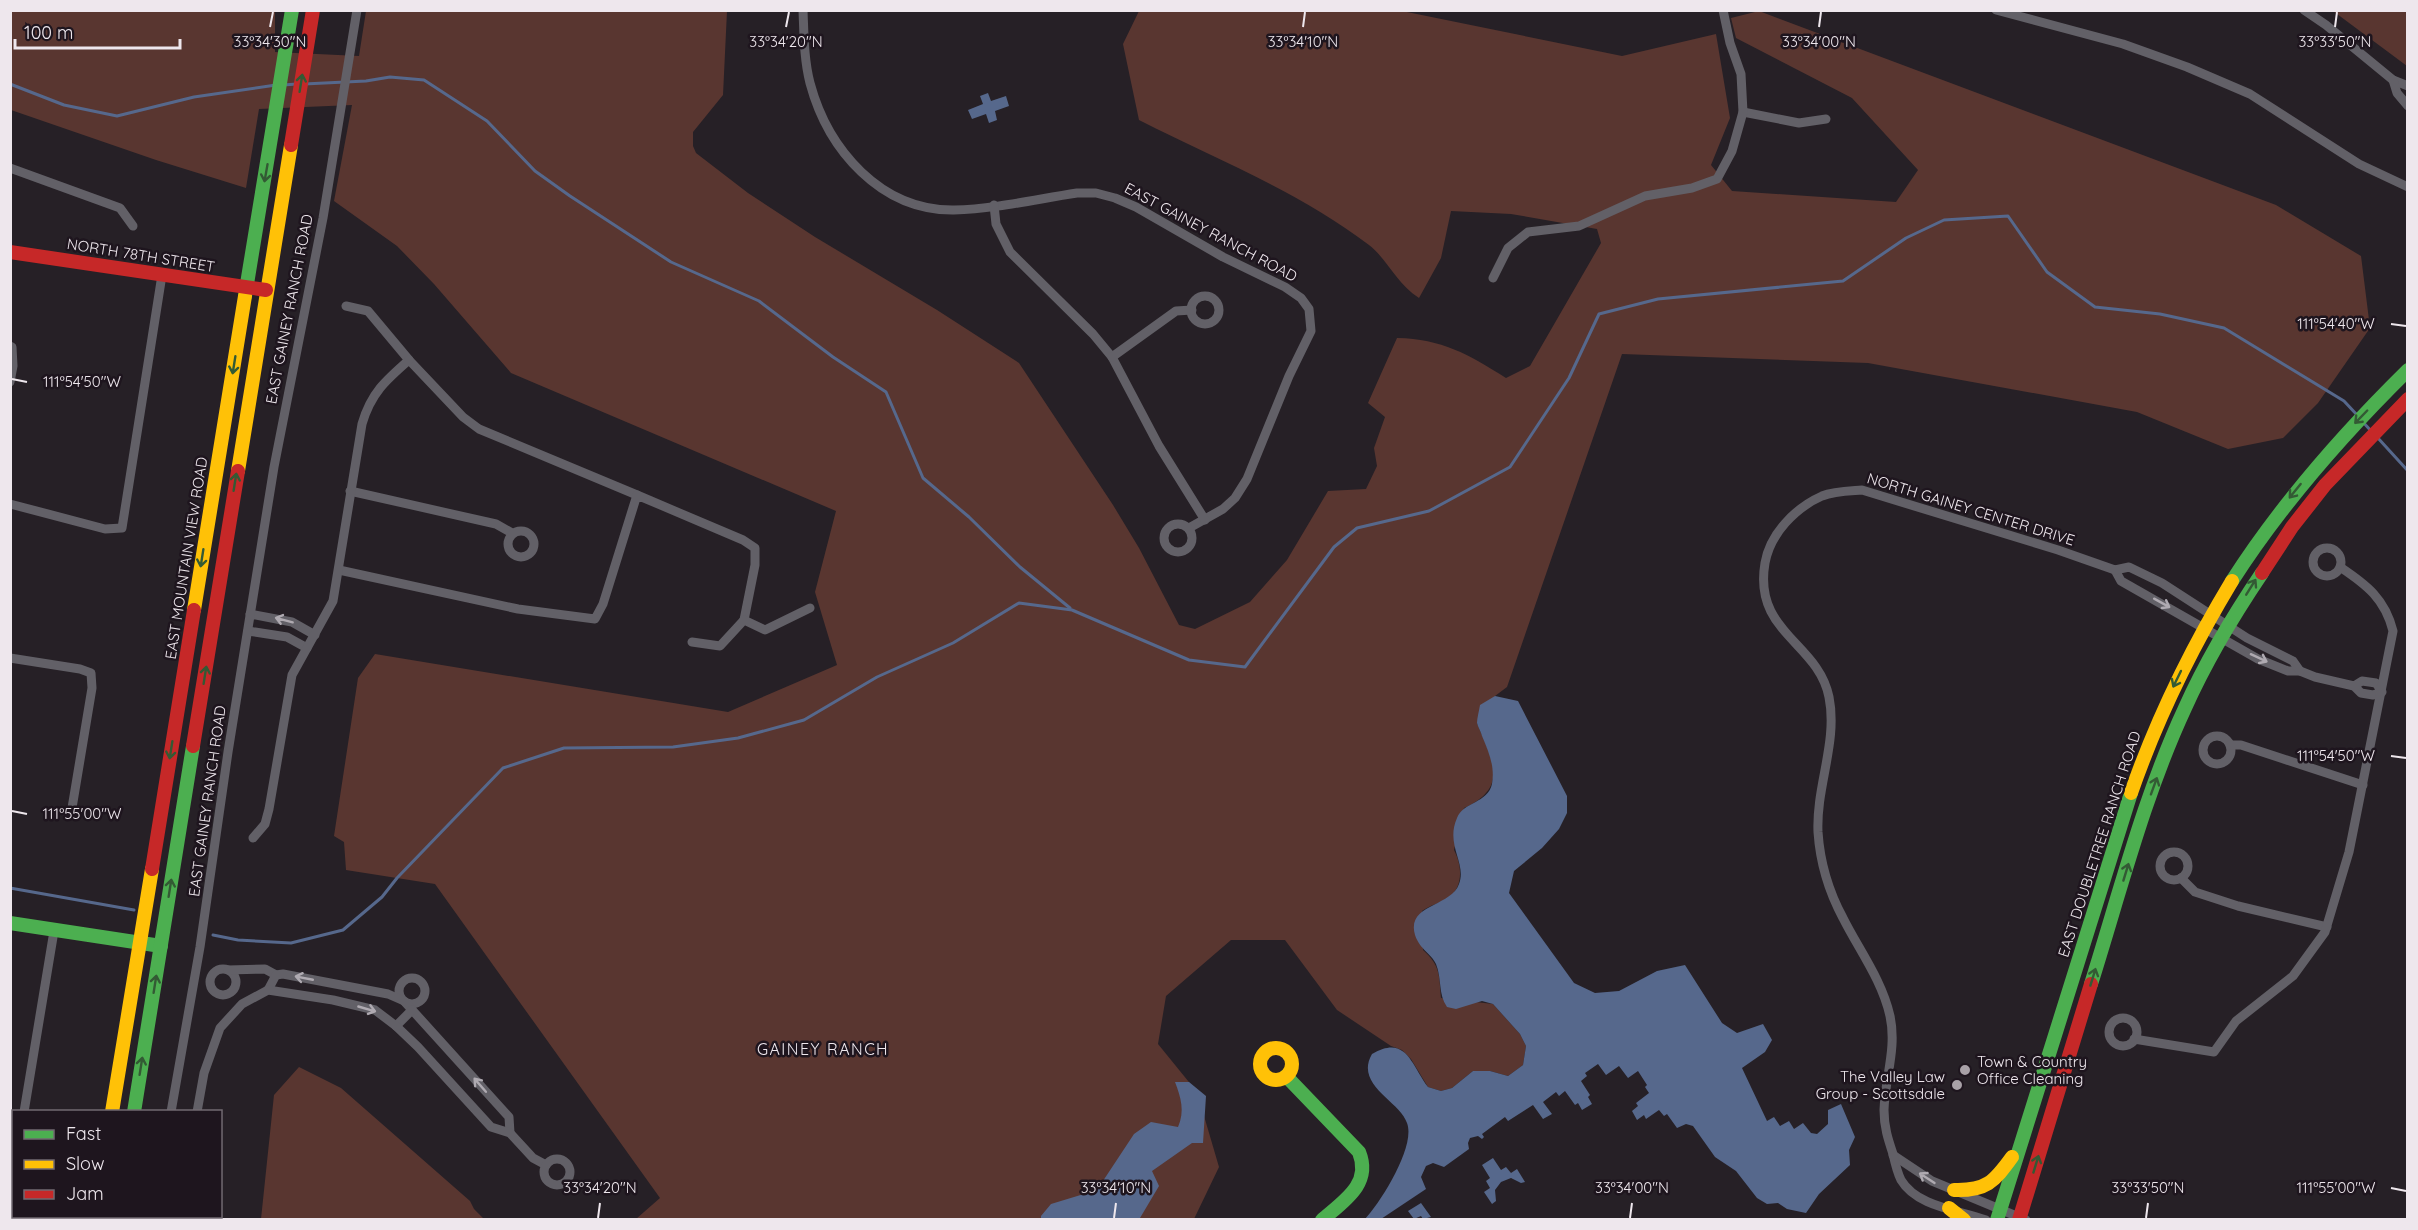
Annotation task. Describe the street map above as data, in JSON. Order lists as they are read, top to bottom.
{
  "streets": {
    "main road": ["NORTH 78TH STREET", "EAST MOUNTAIN VIEW ROAD", "EAST DOUBLETREE RANCH ROAD"],
    "street": ["EAST GAINEY RANCH ROAD", "NORTH GAINEY CENTER DRIVE"]
  },
  "crossings": [
    ["NORTH 78TH STREET", "EAST MOUNTAIN VIEW ROAD"],
    ["NORTH GAINEY CENTER DRIVE", "EAST DOUBLETREE RANCH ROAD"]
  ],
  "districts": ["GAINEY RANCH"],
  "places": ["Town & Country Office Cleaning", "The Valley Law Group - Scottsdale"],
  "legend": ["Fast", "Slow", "Jam"],
  "scale_bar": "100 m",
  "coordinates": [
    "33°34'30\"N",
    "33°34'20\"N",
    "33°34'10\"N",
    "33°34'00\"N",
    "33°33'50\"N",
    "111°54'40\"W",
    "111°54'50\"W",
    "111°55'00\"W"
  ]
}
